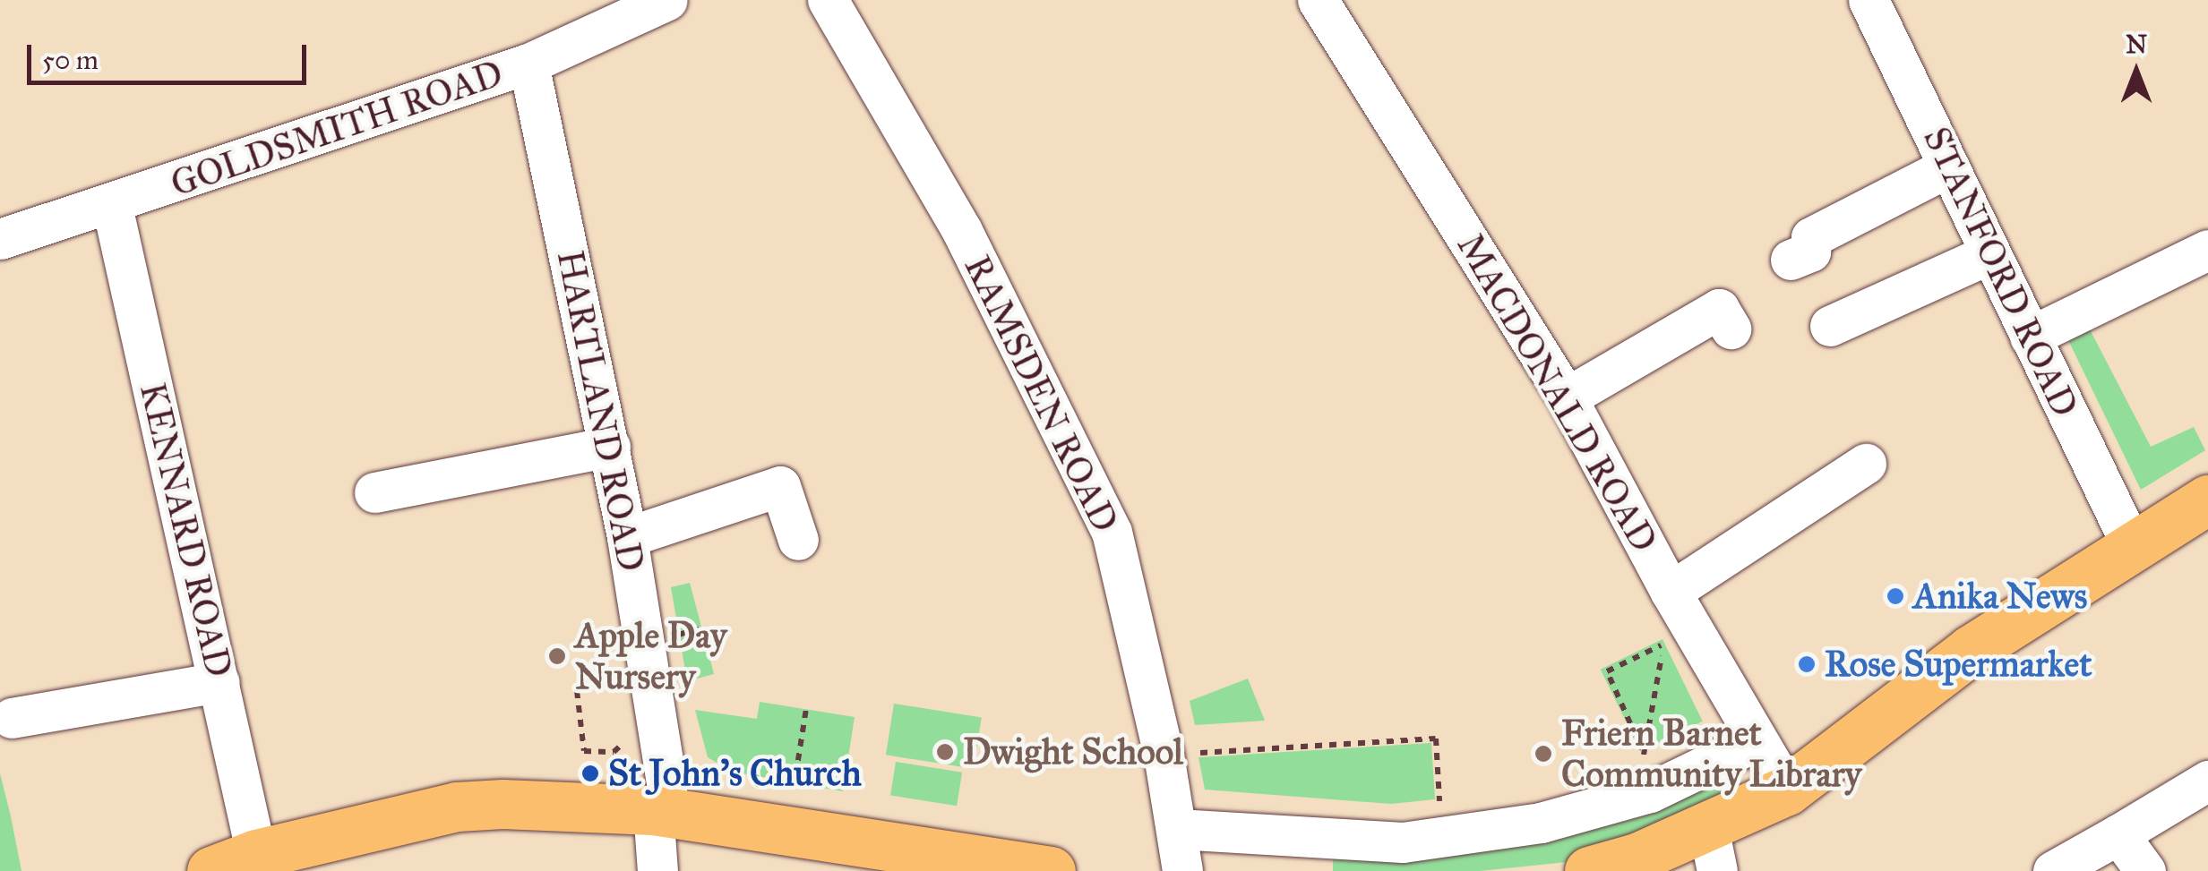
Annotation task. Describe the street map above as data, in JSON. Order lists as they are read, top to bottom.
{
  "streets": {
    "street": [
      "GOLDSMITH ROAD",
      "STANFORD ROAD",
      "MACDONALD ROAD",
      "RAMSDEN ROAD",
      "HARTLAND ROAD",
      "KENNARD ROAD"
    ]
  },
  "crossings": [
    ["GOLDSMITH ROAD", "HARTLAND ROAD"],
    ["GOLDSMITH ROAD", "KENNARD ROAD"]
  ],
  "places": [
    "Anika News",
    "Apple Day Nursery",
    "Rose Supermarket",
    "Dwight School",
    "Friern Barnet Community Library",
    "St John's Church"
  ],
  "scale_bar": "50 m",
  "north": "top"
}
